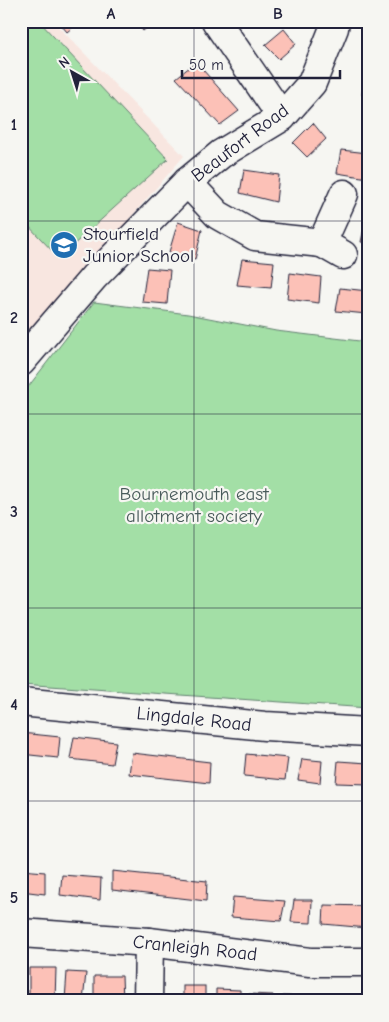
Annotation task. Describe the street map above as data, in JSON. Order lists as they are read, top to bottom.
{
  "streets": {
    "street": ["Beaufort Road", "Lingdale Road", "Cranleigh Road"]
  },
  "parks": ["Bournemouth east allotment society"],
  "places": {
    "school or university": ["Stourfield Junior School"]
  },
  "scale_bar": "50 m",
  "north": "top left",
  "grid": {
    "columns": ["A", "B"],
    "rows": [
      "1",
      "2",
      "3",
      "4",
      "5"
    ]
  }
}
